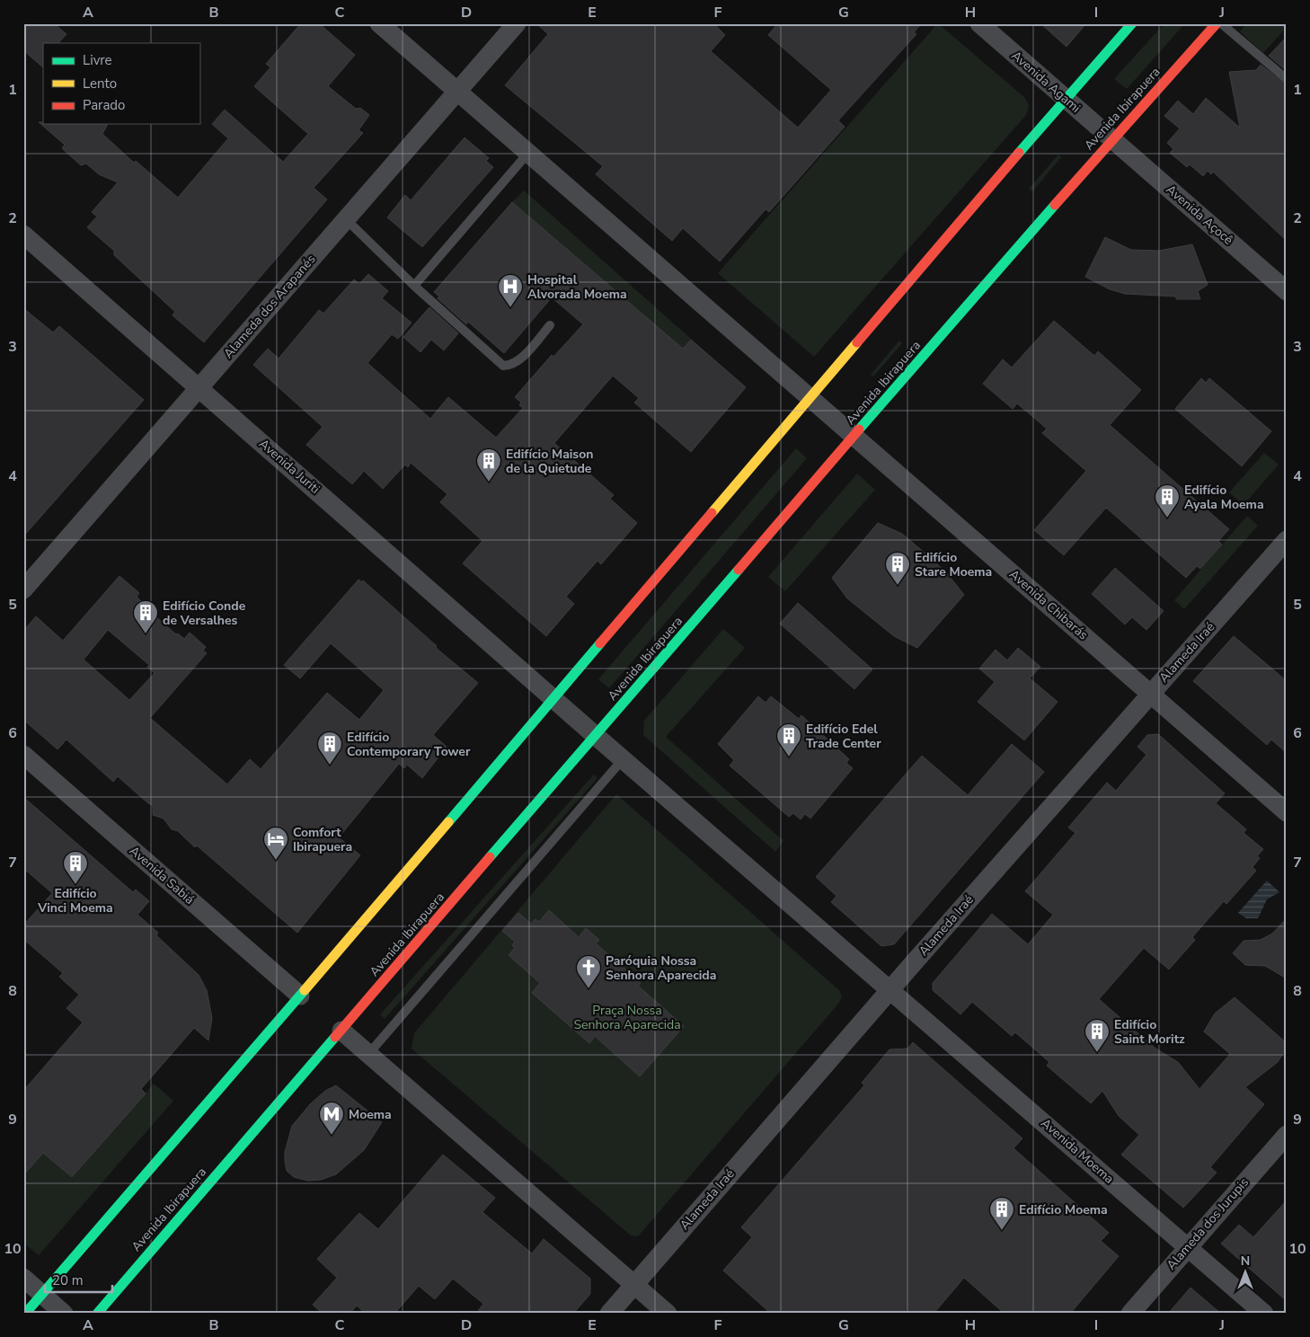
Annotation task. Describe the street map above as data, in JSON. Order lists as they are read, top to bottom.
{
  "streets": {
    "main road": ["Avenida Ibirapuera"],
    "street": [
      "Avenida Agami",
      "Avenida Açocê",
      "Alameda dos Arapanés",
      "Avenida Juriti",
      "Avenida Chibarás",
      "Alameda Iraé",
      "Avenida Sabiá",
      "Avenida Moema",
      "Alameda dos Jurupis"
    ]
  },
  "crossings": [
    ["Avenida Agami", "Avenida Ibirapuera"],
    ["Avenida Agami", "Avenida Açocê"],
    ["Avenida Ibirapuera", "Avenida Açocê"],
    ["Avenida Ibirapuera", "Avenida Chibarás"],
    ["Alameda dos Arapanés", "Avenida Juriti"],
    ["Alameda dos Arapanés", "Avenida Chibarás"],
    ["Avenida Chibarás", "Alameda Iraé"],
    ["Alameda Iraé", "Avenida Moema"],
    ["Avenida Moema", "Alameda dos Jurupis"]
  ],
  "parks": ["Praça Nossa Senhora Aparecida"],
  "places": {
    "hospital": ["Hospital Alvorada Moema"],
    "building": [
      "Edifício Maison de la Quietude",
      "Edifício Ayala Moema",
      "Edifício Stare Moema",
      "Edifício Conde de Versalhes",
      "Edifício Edel Trade Center",
      "Edifício Contemporary Tower",
      "Edifício Vinci Moema",
      "Edifício Saint Moritz",
      "Edifício Moema"
    ],
    "hotel": ["Comfort Ibirapuera"],
    "church": ["Paróquia Nossa Senhora Aparecida"],
    "metro station": ["Moema"]
  },
  "legend": ["Livre", "Lento", "Parado"],
  "scale_bar": "20 m",
  "north": "top",
  "grid": {
    "columns": [
      "A",
      "B",
      "C",
      "D",
      "E",
      "F",
      "G",
      "H",
      "I",
      "J"
    ],
    "rows": [
      "1",
      "2",
      "3",
      "4",
      "5",
      "6",
      "7",
      "8",
      "9",
      "10"
    ]
  }
}
